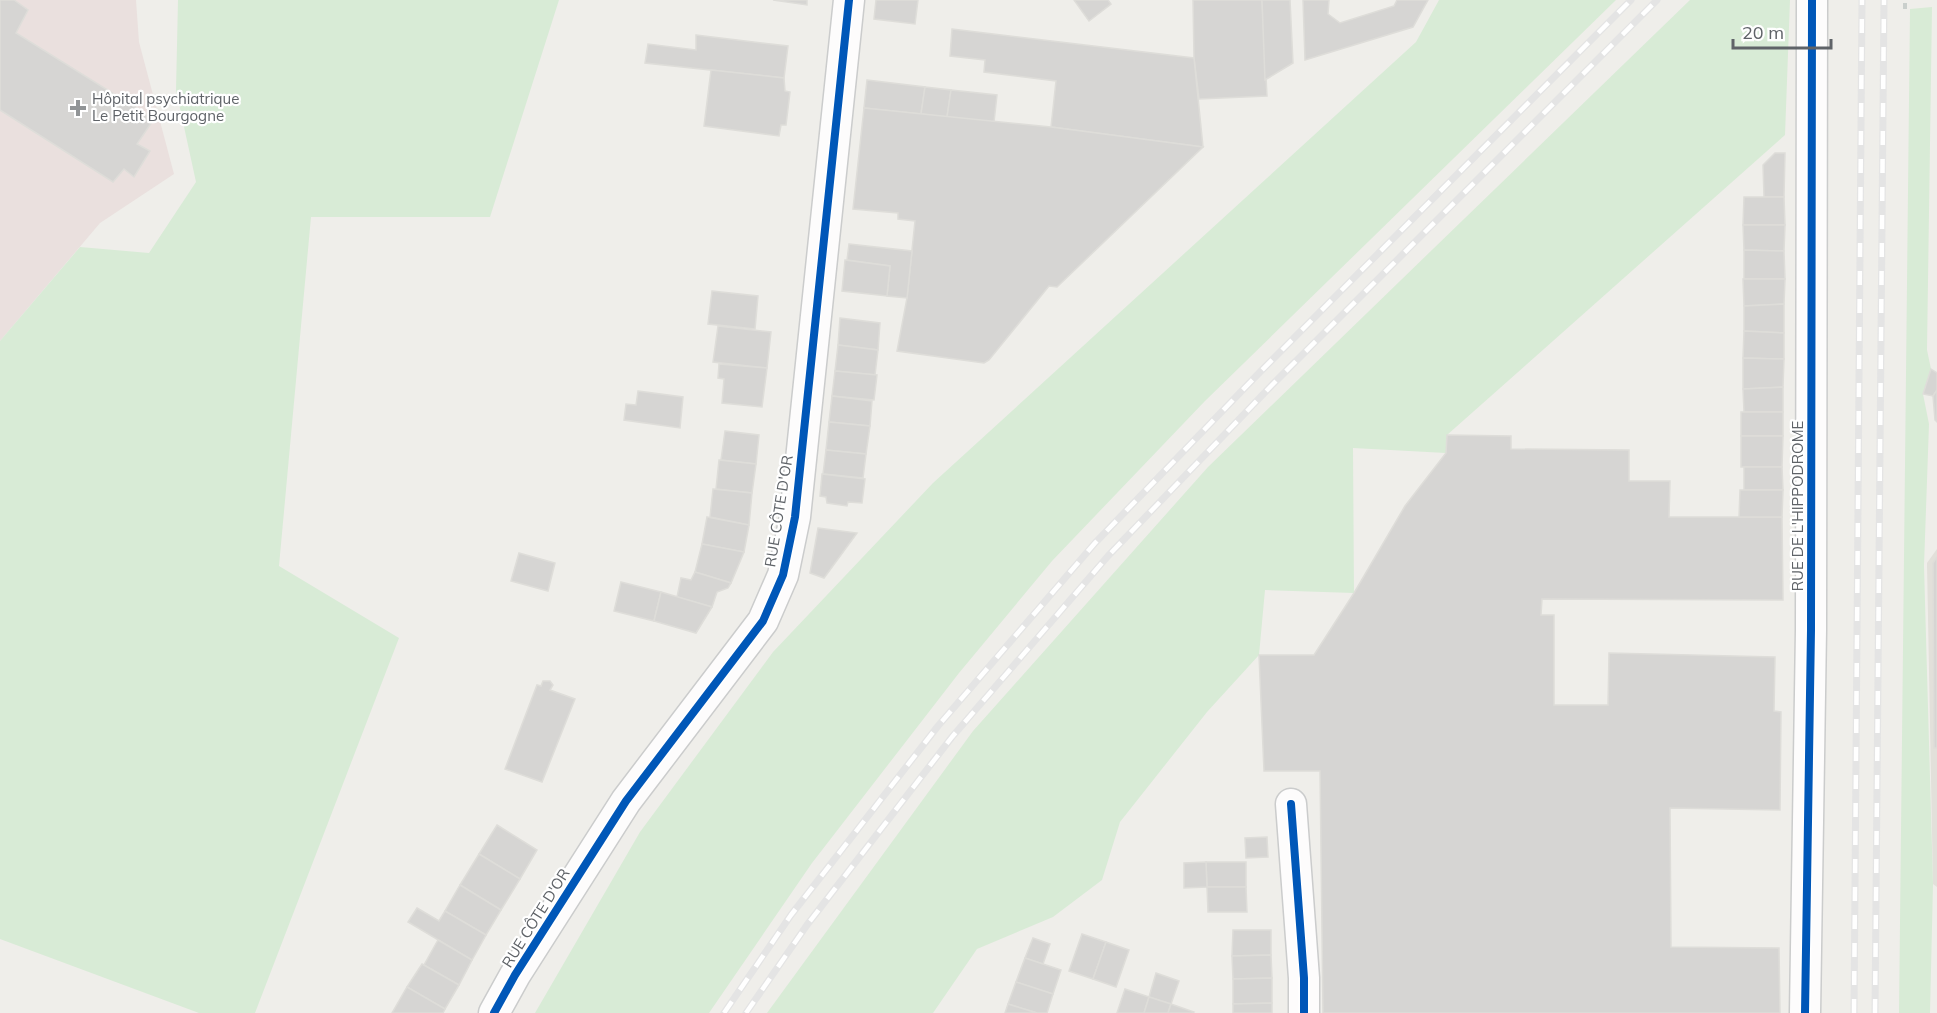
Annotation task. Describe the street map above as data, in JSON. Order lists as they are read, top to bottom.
{
  "streets": {
    "street": ["RUE DE L'HIPPODROME", "RUE CÔTE D'OR"]
  },
  "places": {
    "health": ["Hôpital psychiatrique Le Petit Bourgogne"]
  },
  "scale_bar": "20 m"
}
